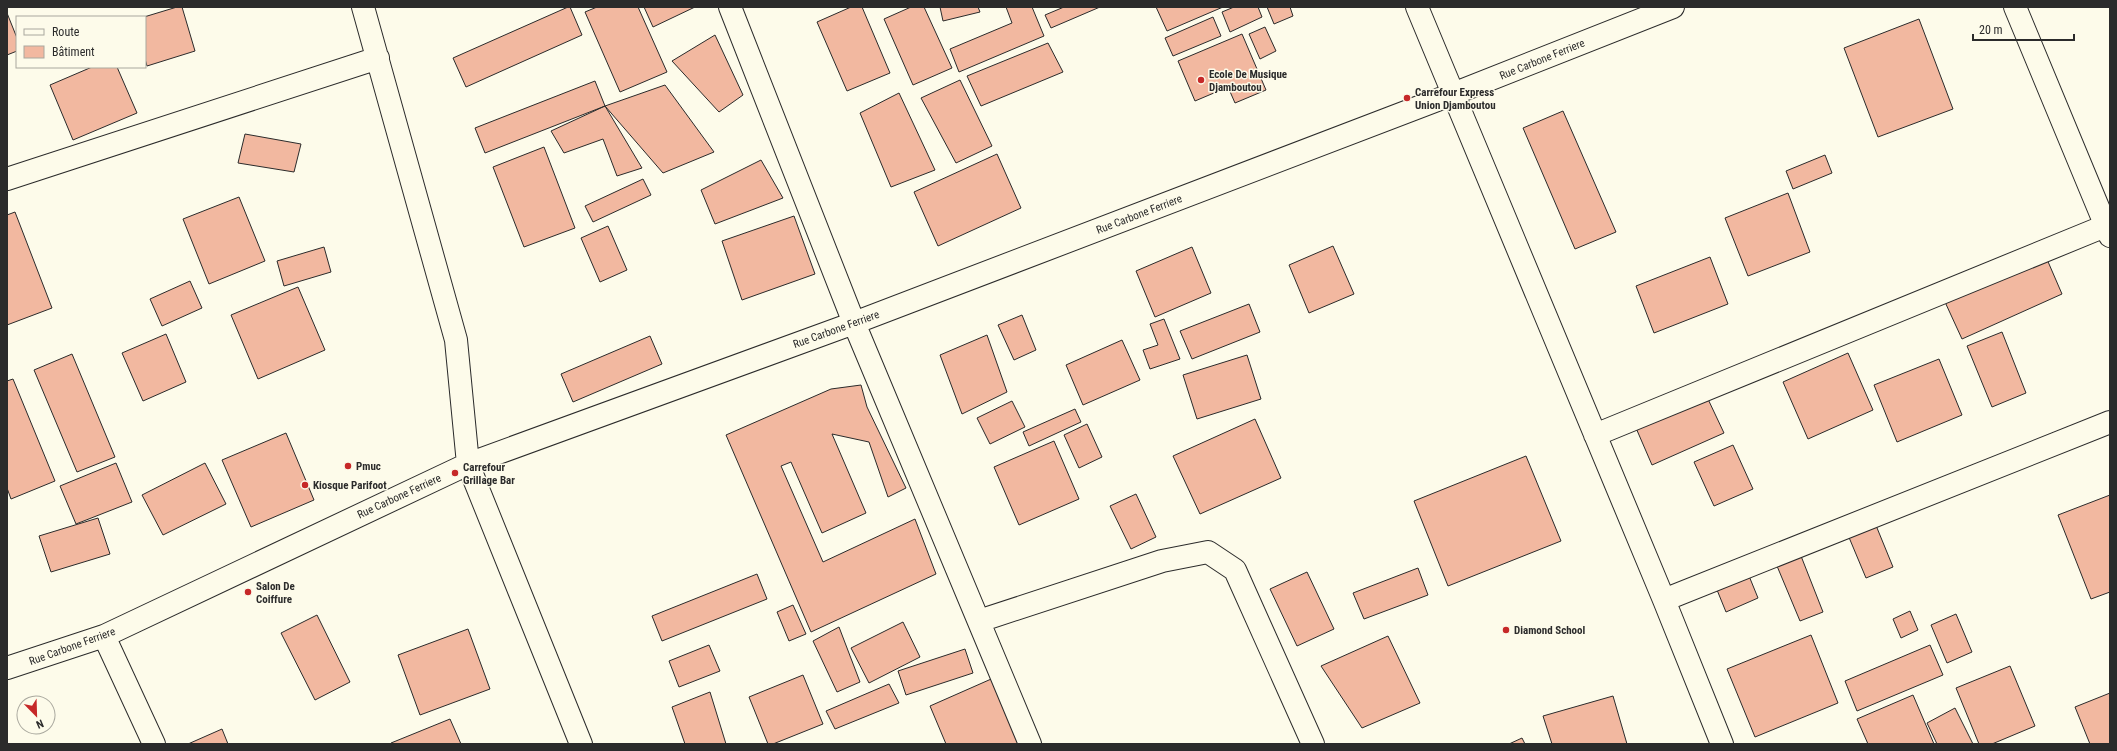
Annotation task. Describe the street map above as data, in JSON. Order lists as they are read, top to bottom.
{
  "streets": {
    "street": ["Rue Carbone Ferriere"]
  },
  "places": [
    "Ecole De Musique Djamboutou",
    "Carrefour Express Union Djamboutou",
    "Pmuc",
    "Carrefour Grillage Bar",
    "Kiosque Parifoot",
    "Salon De Coiffure",
    "Diamond School"
  ],
  "legend": ["Route", "Bâtiment"],
  "scale_bar": "20 m",
  "north": "bottom right"
}
